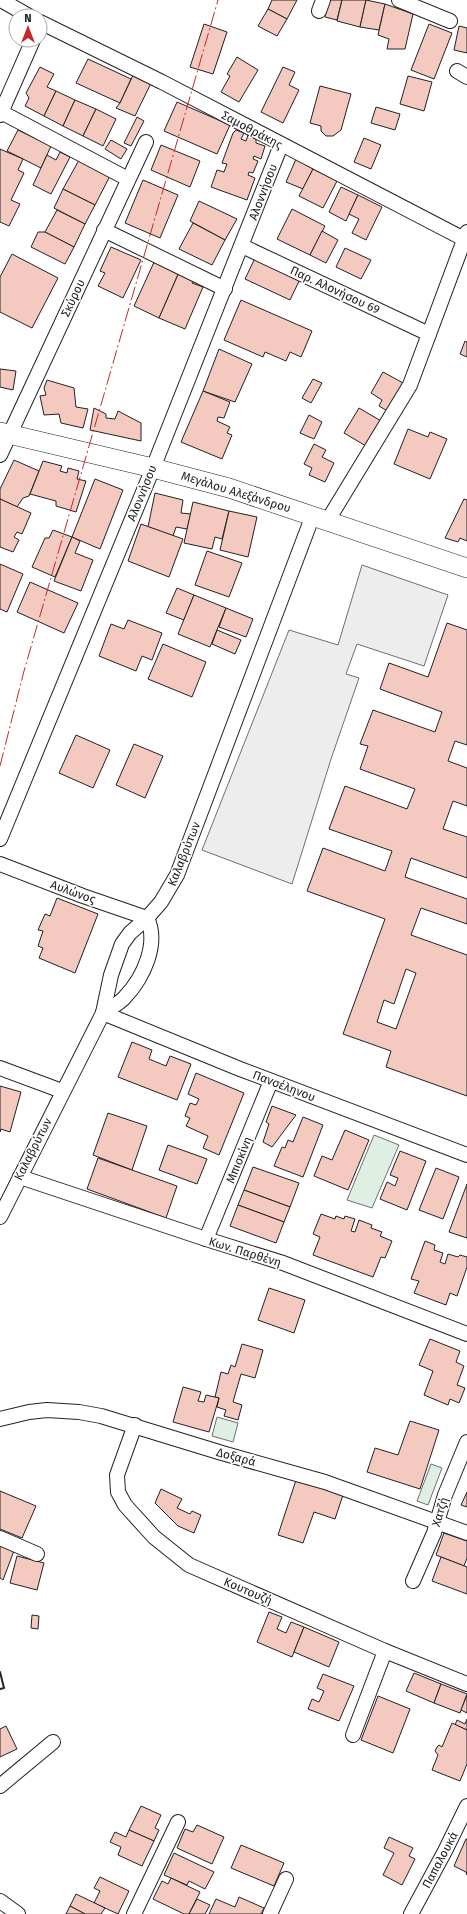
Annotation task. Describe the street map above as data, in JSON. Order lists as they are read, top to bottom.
{
  "streets": {
    "main road": ["Μεγάλου Αλεξάνδρου"],
    "street": [
      "Σαμοθράκης",
      "Αλοννήσου",
      "Παρ. Αλονήσου 69",
      "Σκύρου",
      "Καλαβρύτων",
      "Αυλώνος",
      "Πανσέληνου",
      "Μπισκίνη",
      "Κων. Παρθένη",
      "Δοξαρά",
      "Χατζή",
      "Κουτουζή",
      "Παπαλουκά"
    ]
  },
  "crossings": [
    ["Σαμοθράκης", "Αλοννήσου"],
    ["Σαμοθράκης", "Καλαβρύτων"],
    ["Αλοννήσου", "Παρ. Αλονήσου 69"],
    ["Αλοννήσου", "Μεγάλου Αλεξάνδρου"],
    ["Παρ. Αλονήσου 69", "Καλαβρύτων"],
    ["Σκύρου", "Μεγάλου Αλεξάνδρου"],
    ["Μεγάλου Αλεξάνδρου", "Καλαβρύτων"],
    ["Καλαβρύτων", "Αυλώνος"],
    ["Καλαβρύτων", "Πανσέληνου"],
    ["Καλαβρύτων", "Κων. Παρθένη"],
    ["Πανσέληνου", "Μπισκίνη"],
    ["Μπισκίνη", "Κων. Παρθένη"],
    ["Δοξαρά", "Χατζή"],
    ["Δοξαρά", "Κουτουζή"]
  ],
  "north": "top"
}
